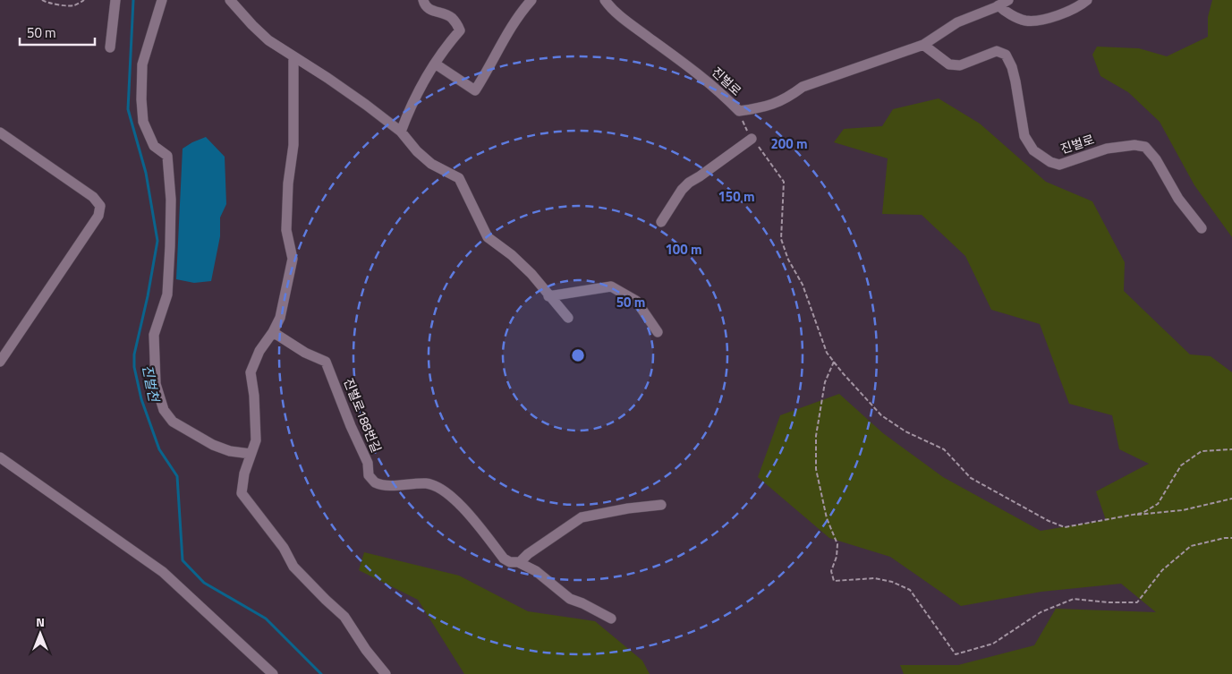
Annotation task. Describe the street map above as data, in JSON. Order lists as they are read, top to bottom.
{
  "streets": {
    "street": ["진벌로", "진벌로188번길"]
  },
  "water": ["진벌천"],
  "scale_bar": "50 m",
  "north": "top",
  "rings": [
    "200 m",
    "150 m",
    "100 m",
    "50 m"
  ]
}
